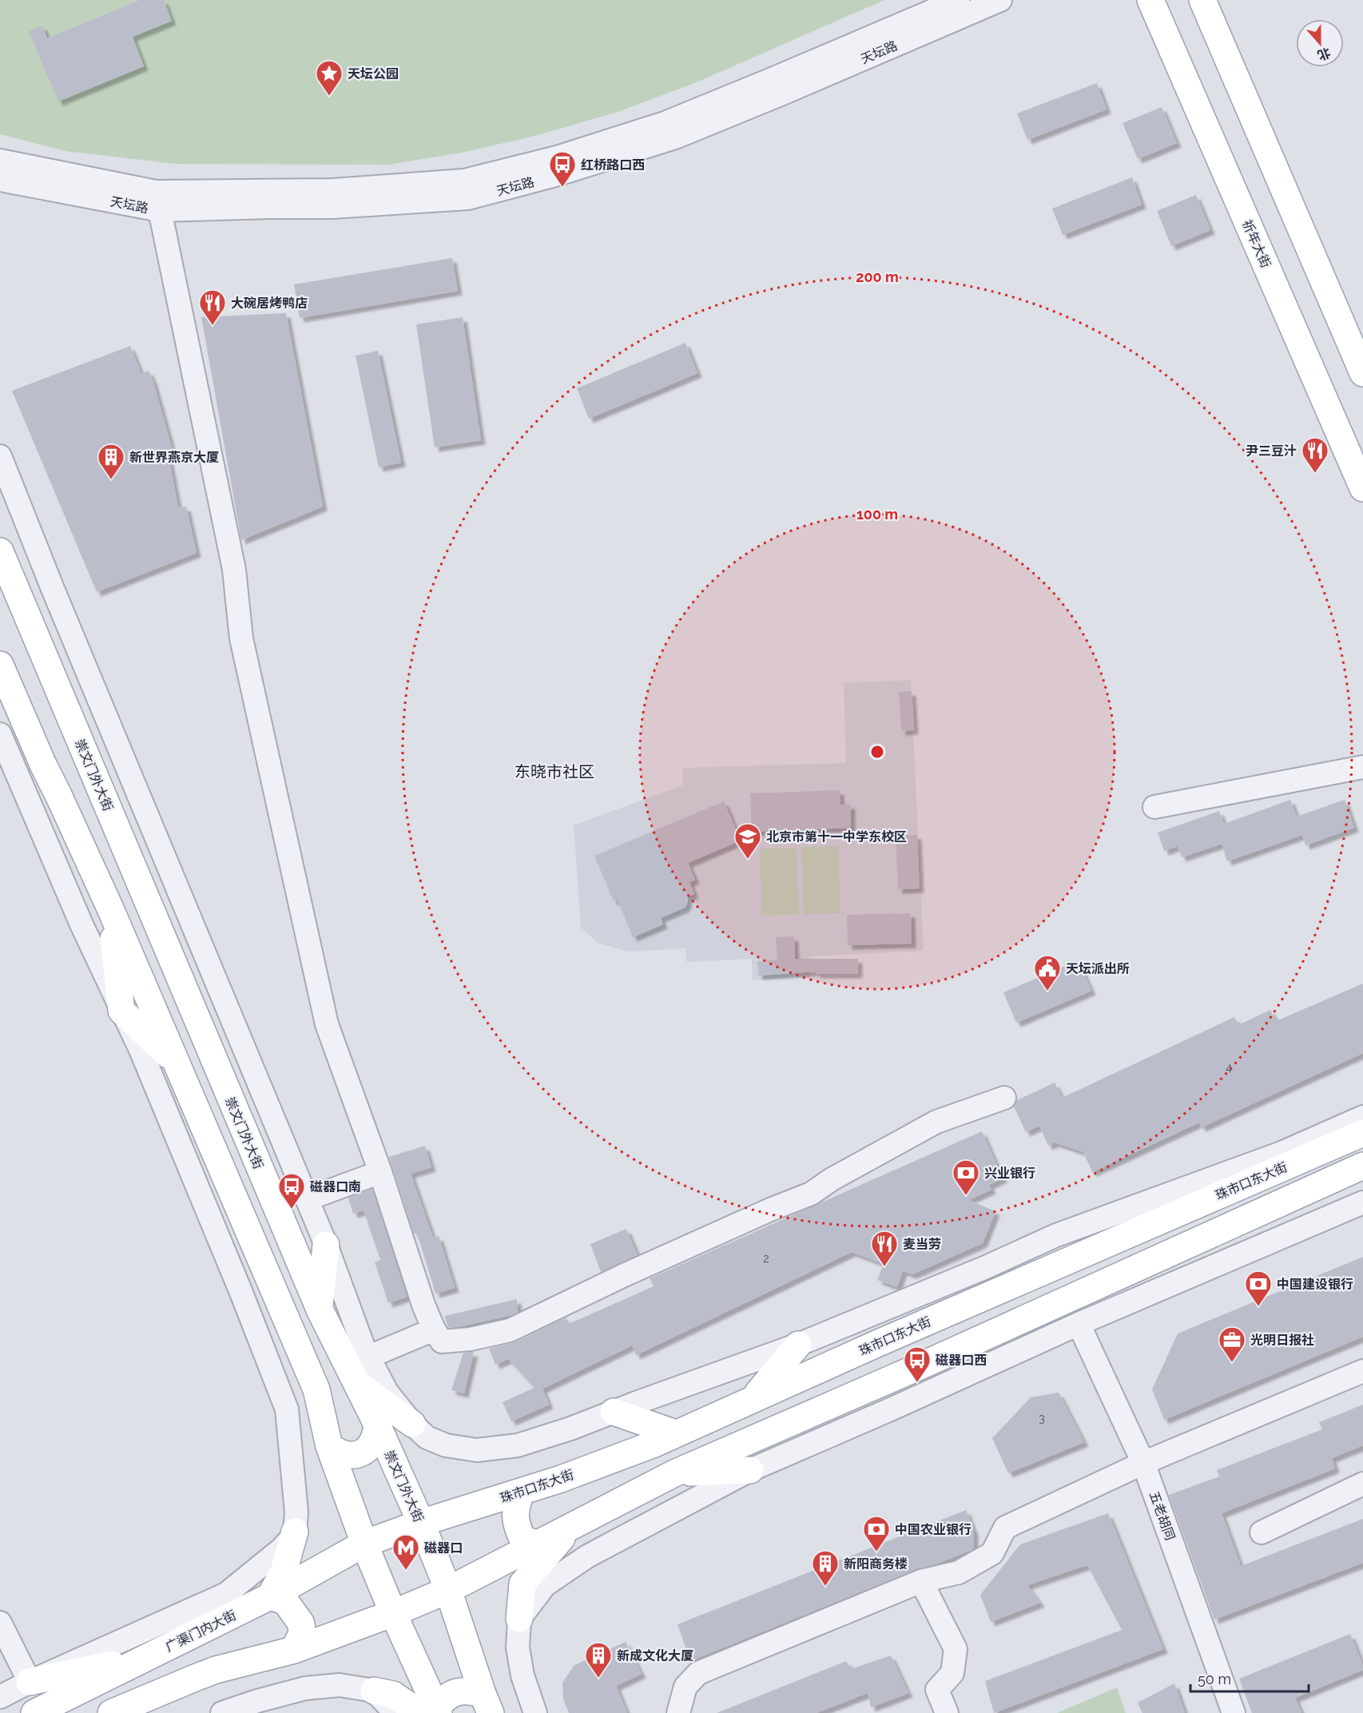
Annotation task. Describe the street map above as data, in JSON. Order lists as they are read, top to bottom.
{
  "streets": {
    "main road": [
      "祈年大街",
      "崇文门外大街",
      "珠市口东大街",
      "广渠门内大街"
    ],
    "street": ["天坛路", "五老胡同"]
  },
  "crossings": [
    ["崇文门外大街", "珠市口东大街"],
    ["珠市口东大街", "广渠门内大街"]
  ],
  "districts": ["东晓市社区"],
  "places": {
    "place": ["天坛公园"],
    "bus stop": ["红桥路口西", "磁器口南", "磁器口西"],
    "restaurant": ["大碗居烤鸭店", "尹三豆汁", "麦当劳"],
    "building": ["新世界燕京大厦", "新阳商务楼", "新成文化大厦"],
    "school or university": ["北京市第十一中学东校区"],
    "public building": ["天坛派出所"],
    "bank": ["兴业银行", "中国建设银行", "中国农业银行"],
    "office": ["光明日报社"],
    "metro station": ["磁器口"]
  },
  "house_numbers": ["4", "2", "3"],
  "scale_bar": "50 m",
  "north": "bottom",
  "rings": ["200 m", "100 m"]
}
